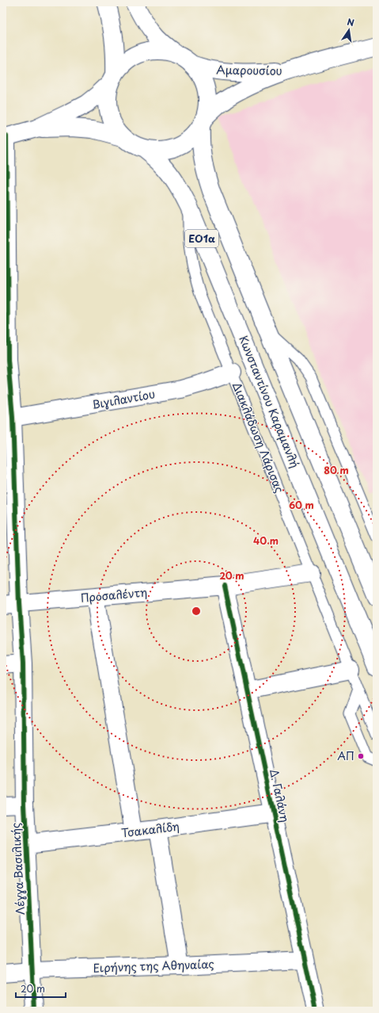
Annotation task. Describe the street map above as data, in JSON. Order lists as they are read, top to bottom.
{
  "streets": {
    "street": [
      "Αμαρουσίου",
      "ΕΟ1α",
      "Βιγιλαντίου",
      "Κωνσταντίνου Καραμανλή",
      "Προσαλέντη",
      "Δ. Γαλάνη",
      "Τσακαλίδη",
      "Λέγγα Βασιλικής",
      "Ειρήνης της Αθηναίας"
    ],
    "lane": ["Διακλάδωση Λάρισας"]
  },
  "crossings": [
    ["Αμαρουσίου", "ΕΟ1α"],
    ["Αμαρουσίου", "Κωνσταντίνου Καραμανλή"],
    ["ΕΟ1α", "Κωνσταντίνου Καραμανλή"],
    ["Βιγιλαντίου", "Διακλάδωση Λάρισας"],
    ["Βιγιλαντίου", "Λέγγα Βασιλικής"],
    ["Κωνσταντίνου Καραμανλή", "Διακλάδωση Λάρισας"],
    ["Διακλάδωση Λάρισας", "Προσαλέντη"],
    ["Προσαλέντη", "Δ. Γαλάνη"],
    ["Προσαλέντη", "Λέγγα Βασιλικής"],
    ["Δ. Γαλάνη", "Τσακαλίδη"],
    ["Δ. Γαλάνη", "Ειρήνης της Αθηναίας"],
    ["Τσακαλίδη", "Λέγγα Βασιλικής"],
    ["Λέγγα Βασιλικής", "Ειρήνης της Αθηναίας"]
  ],
  "places": ["ΑΠ"],
  "scale_bar": "20 m",
  "north": "top",
  "rings": [
    "80 m",
    "60 m",
    "40 m",
    "20 m"
  ]
}
